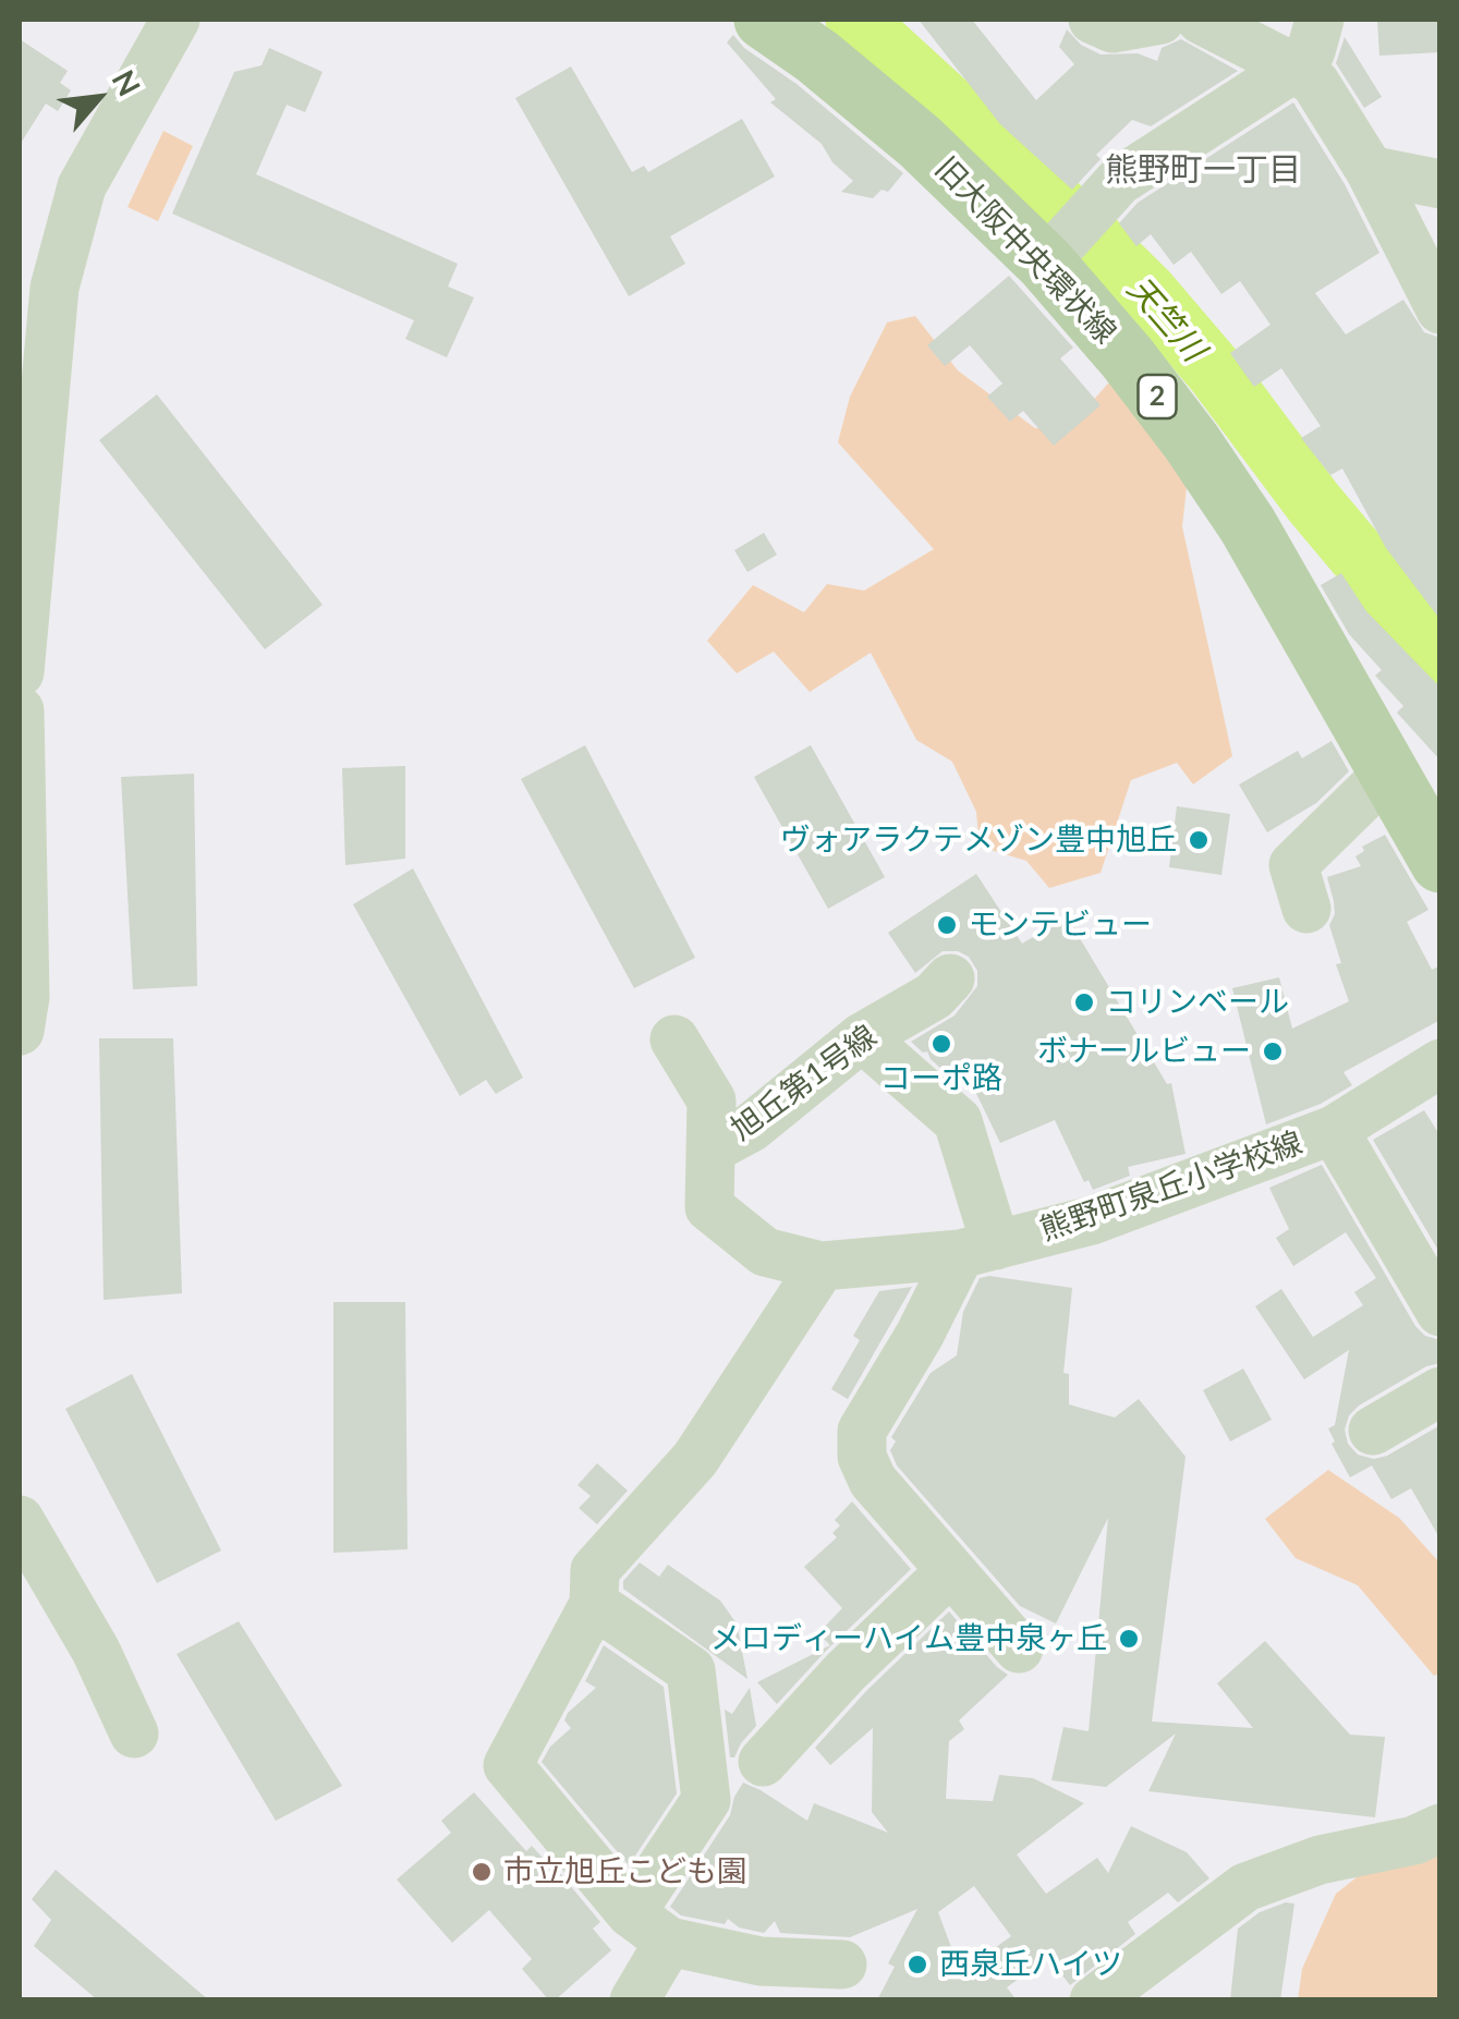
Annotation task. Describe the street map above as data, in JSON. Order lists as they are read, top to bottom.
{
  "streets": {
    "main road": ["旧大阪中央環状線", "2"],
    "street": ["旭丘第1号線", "熊野町泉丘小学校線"]
  },
  "crossings": [
    ["旭丘第1号線", "熊野町泉丘小学校線"]
  ],
  "districts": ["熊野町一丁目"],
  "water": ["天竺川"],
  "places": [
    "ヴォアラクテメゾン豊中旭丘",
    "モンテビュー",
    "コリンベール",
    "コーポ路",
    "ボナールビュー",
    "メロディーハイム豊中泉ヶ丘",
    "市立旭丘こども園",
    "西泉丘ハイツ"
  ],
  "north": "top right"
}
